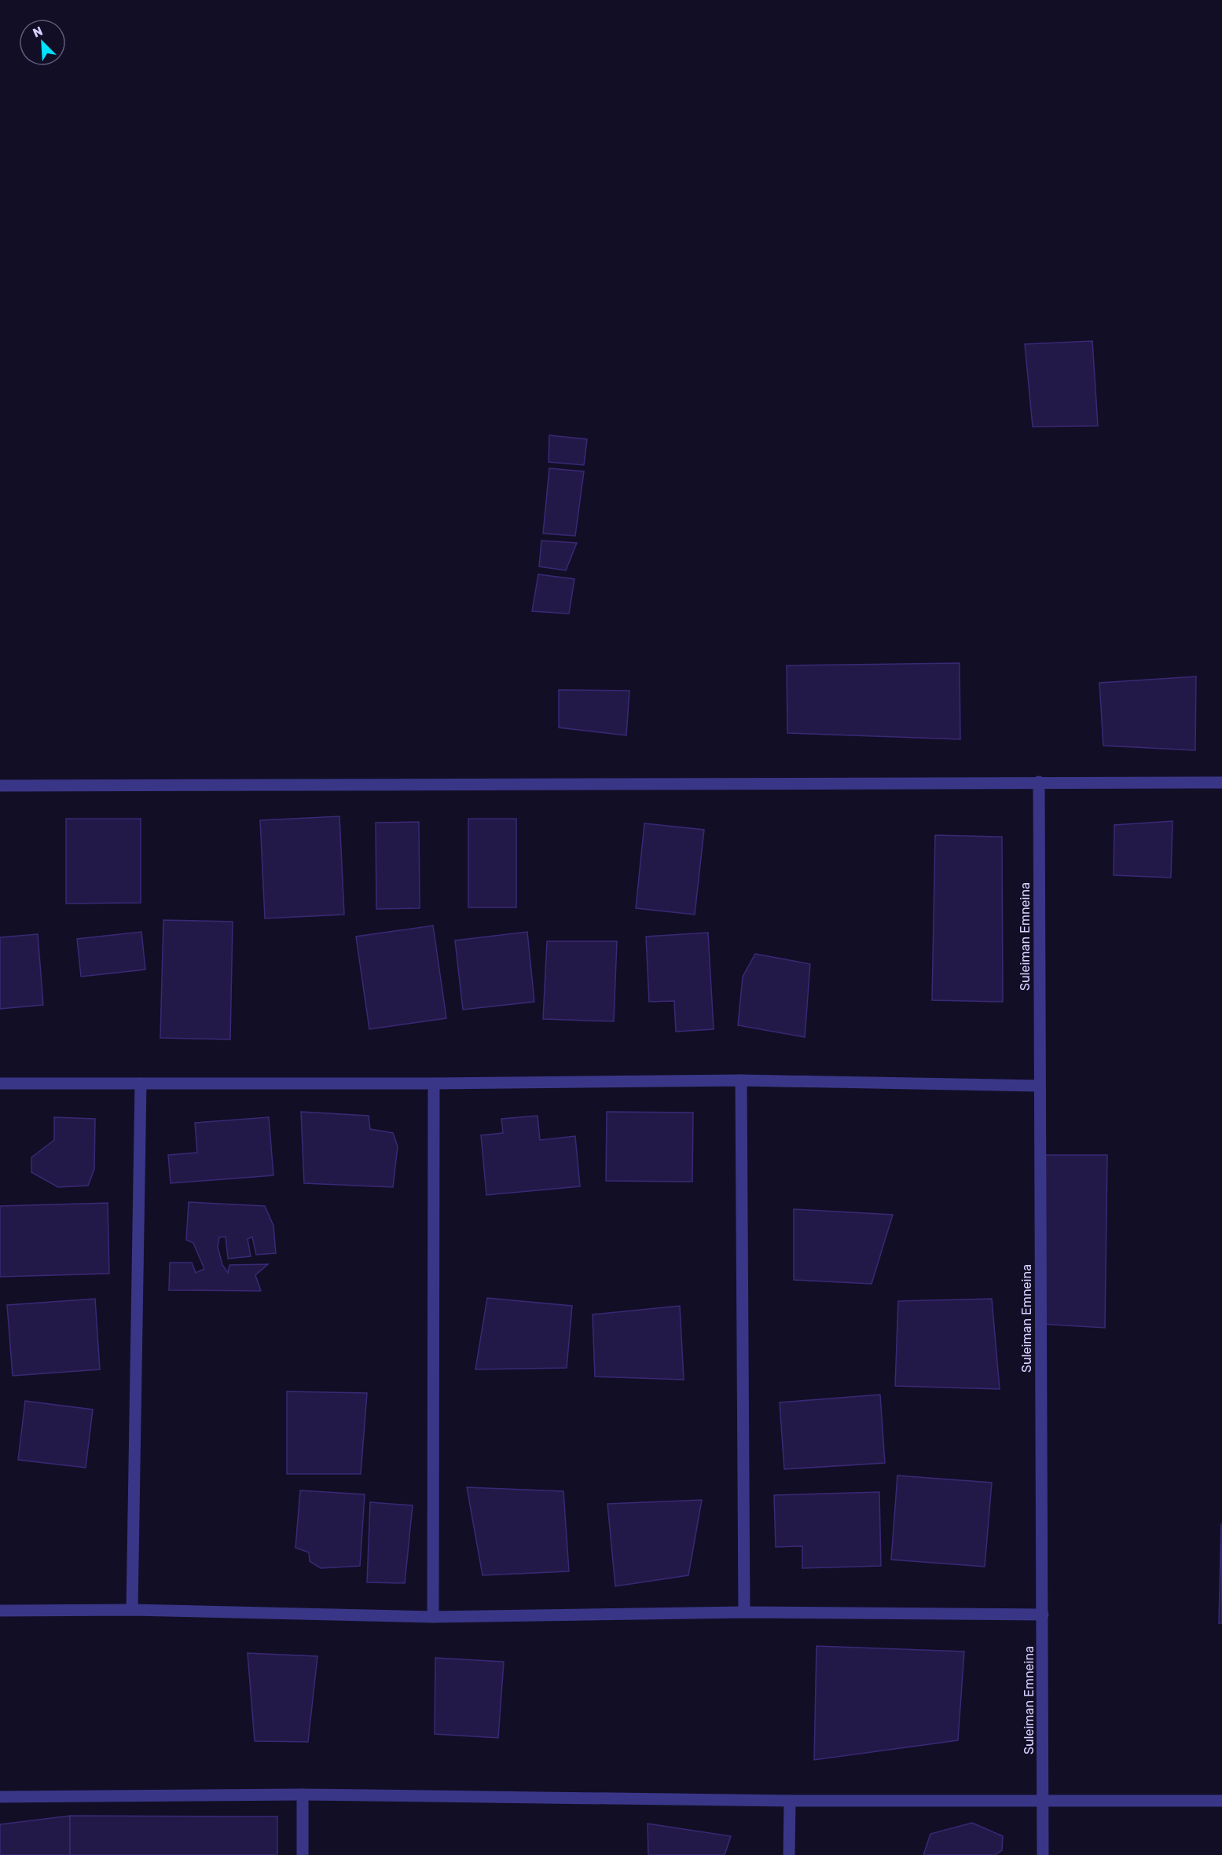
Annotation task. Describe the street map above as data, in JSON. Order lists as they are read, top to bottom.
{
  "streets": {
    "street": ["Suleiman Emneina"]
  },
  "north": "top left"
}
